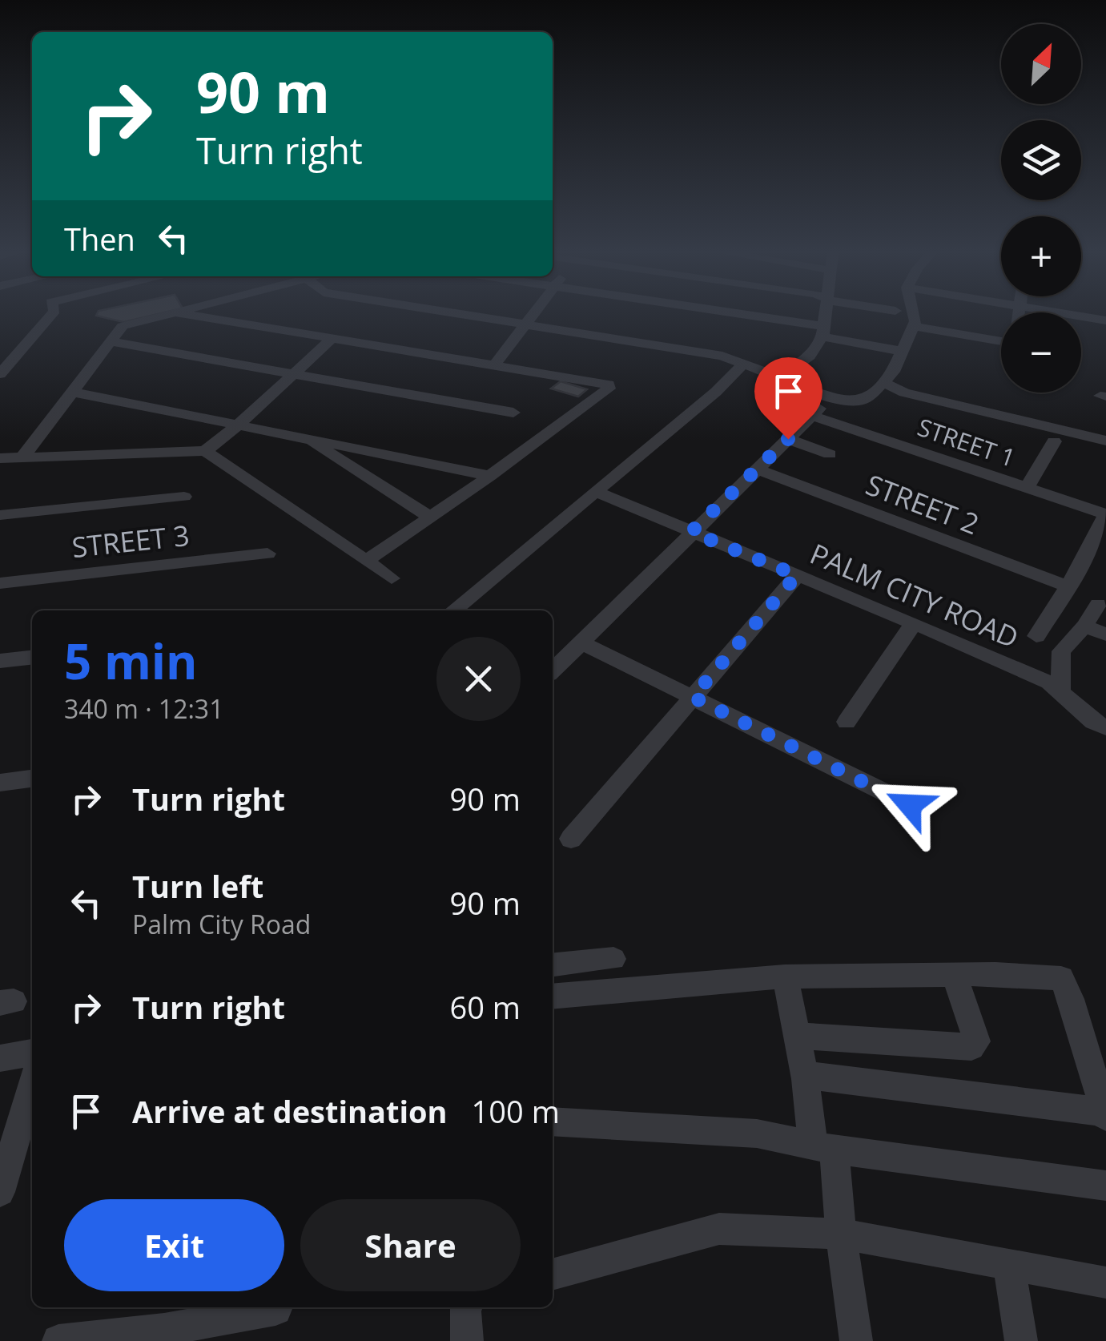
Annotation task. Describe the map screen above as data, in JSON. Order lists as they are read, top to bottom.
{
  "streets": {
    "street": [
      "STREET 1",
      "STREET 2",
      "STREET 3",
      "PALM CITY ROAD"
    ]
  },
  "north": "top right",
  "page": {
    "map_buttons": ["+", "−"],
    "turn": ["90 m", "Turn right"],
    "then": "Then",
    "heading": ["5 min", "340 m · 12:31"],
    "list": [
      {
        "name": "Turn right",
        "value": "90 m"
      },
      {
        "name": "Turn left",
        "note": "Palm City Road",
        "value": "90 m"
      },
      {
        "name": "Turn right",
        "value": "60 m"
      },
      {
        "name": "Arrive at destination",
        "value": "100 m"
      }
    ],
    "buttons": ["Exit", "Share"]
  }
}
